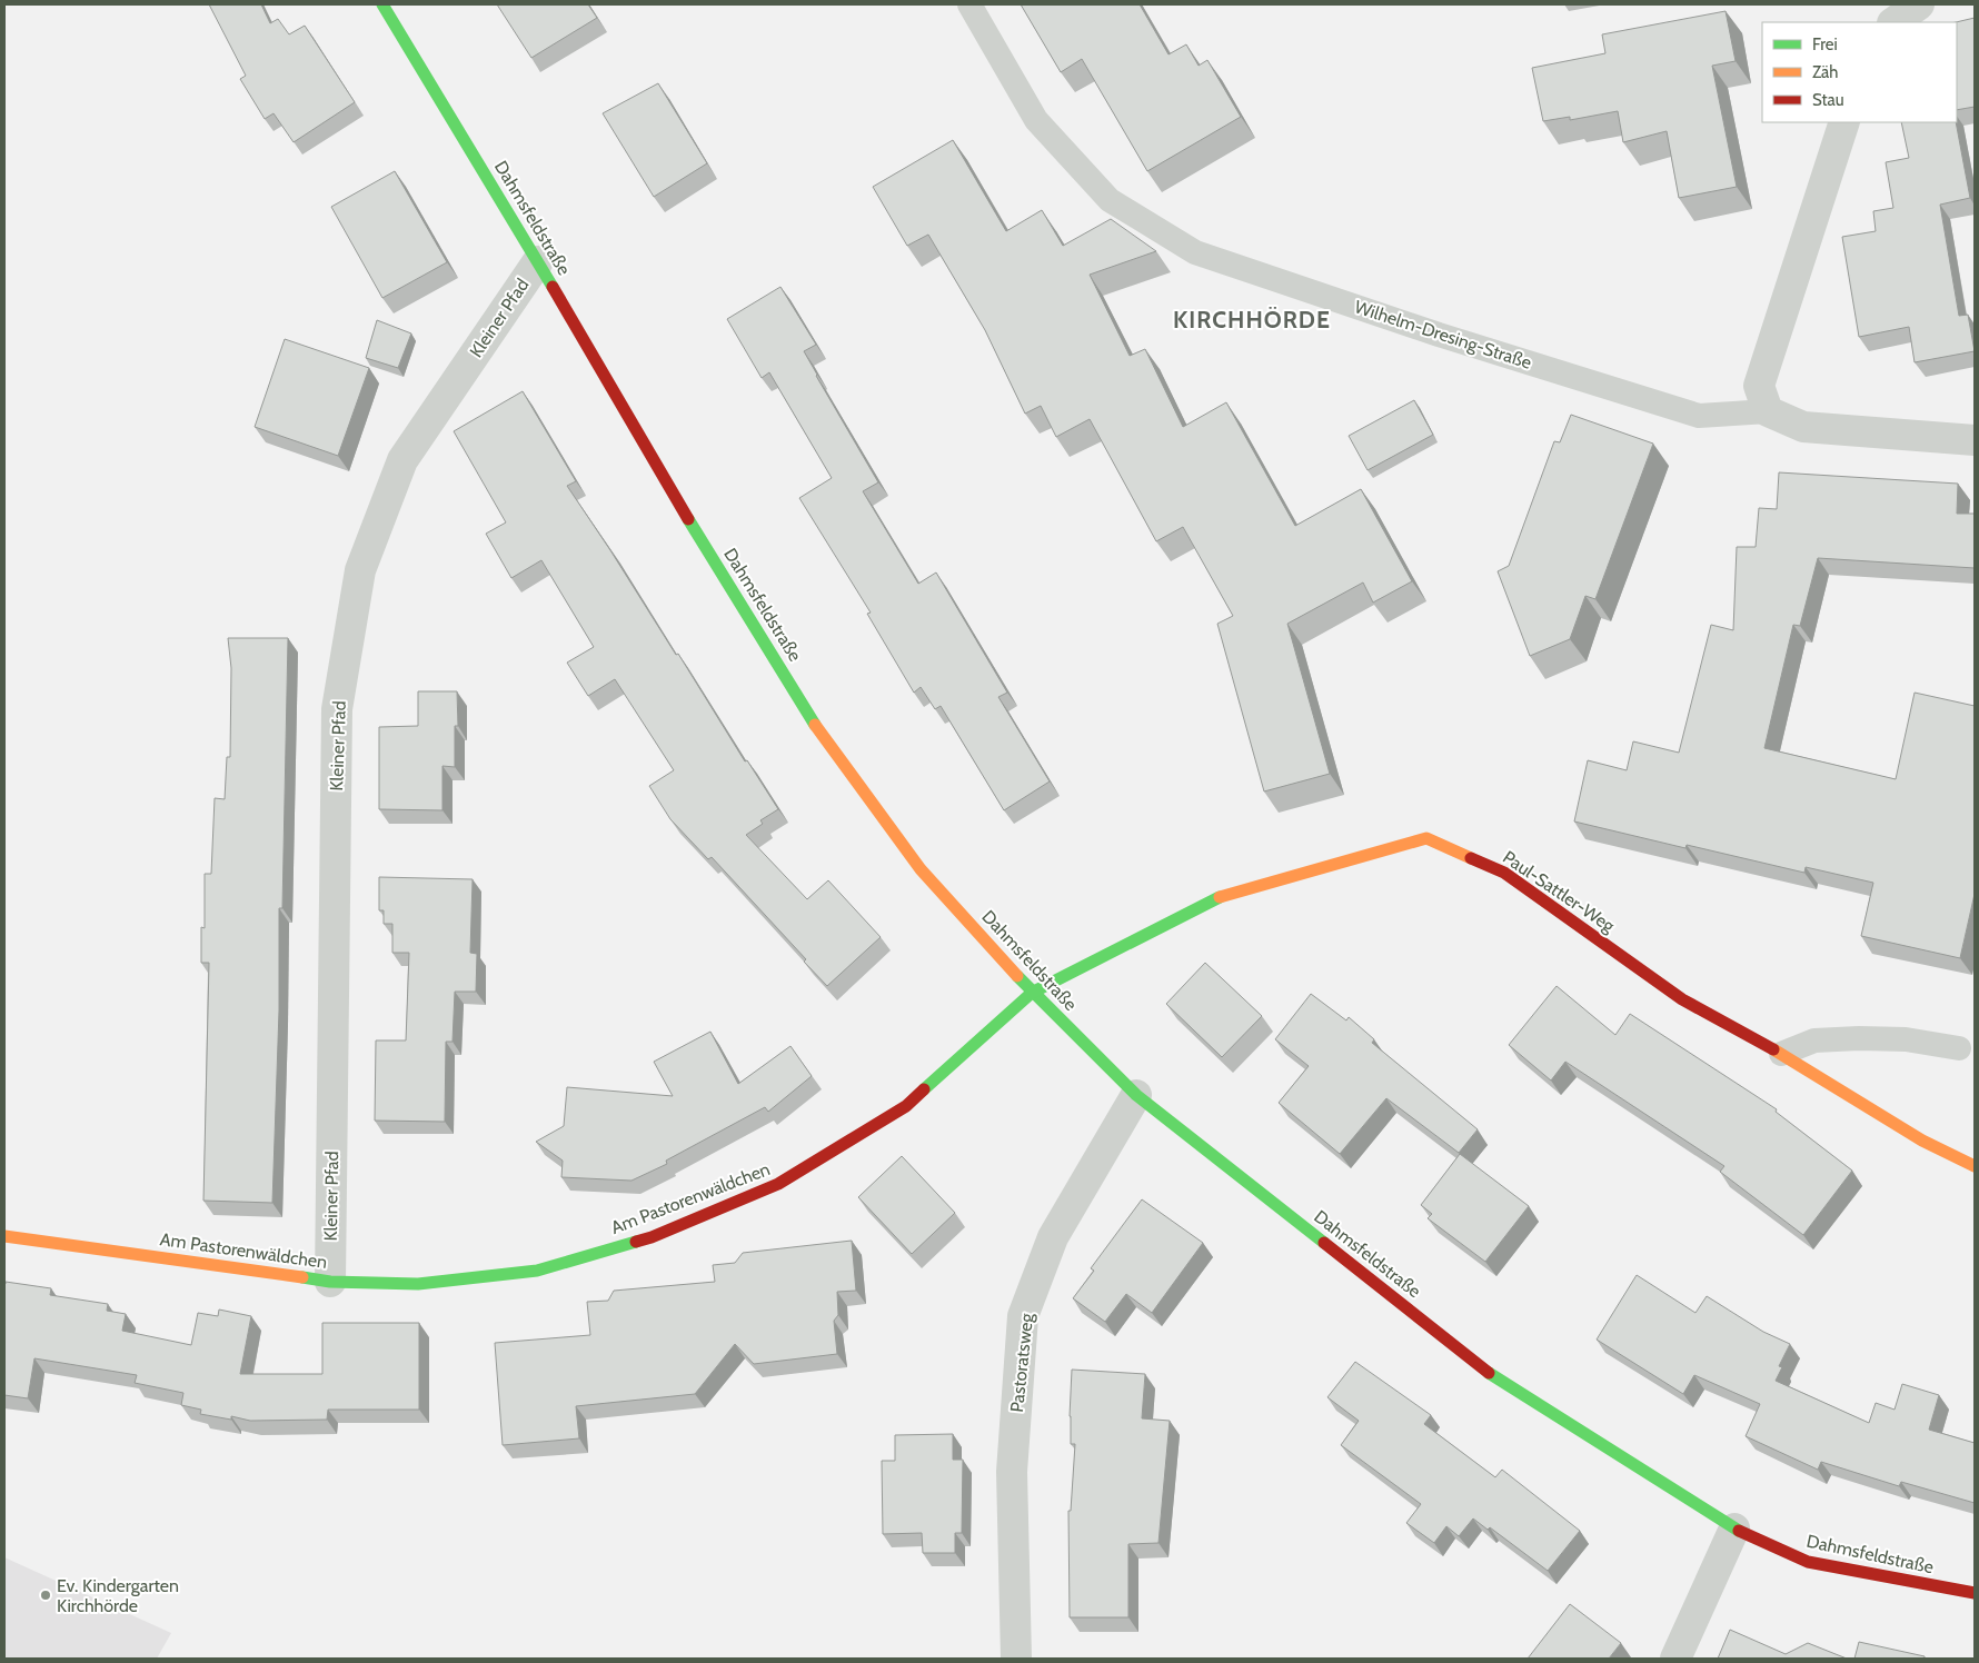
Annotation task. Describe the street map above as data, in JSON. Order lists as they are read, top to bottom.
{
  "streets": {
    "street": [
      "Dahmsfeldstraße",
      "Kleiner Pfad",
      "Wilhelm-Dresing-Straße",
      "Paul-Sattler-Weg",
      "Am Pastorenwäldchen",
      "Pastoratsweg"
    ]
  },
  "crossings": [
    ["Dahmsfeldstraße", "Kleiner Pfad"],
    ["Dahmsfeldstraße", "Paul-Sattler-Weg"],
    ["Dahmsfeldstraße", "Am Pastorenwäldchen"],
    ["Dahmsfeldstraße", "Pastoratsweg"],
    ["Kleiner Pfad", "Am Pastorenwäldchen"],
    ["Paul-Sattler-Weg", "Am Pastorenwäldchen"]
  ],
  "districts": ["KIRCHHÖRDE"],
  "places": ["Ev. Kindergarten Kirchhörde"],
  "legend": ["Frei", "Zäh", "Stau"]
}
